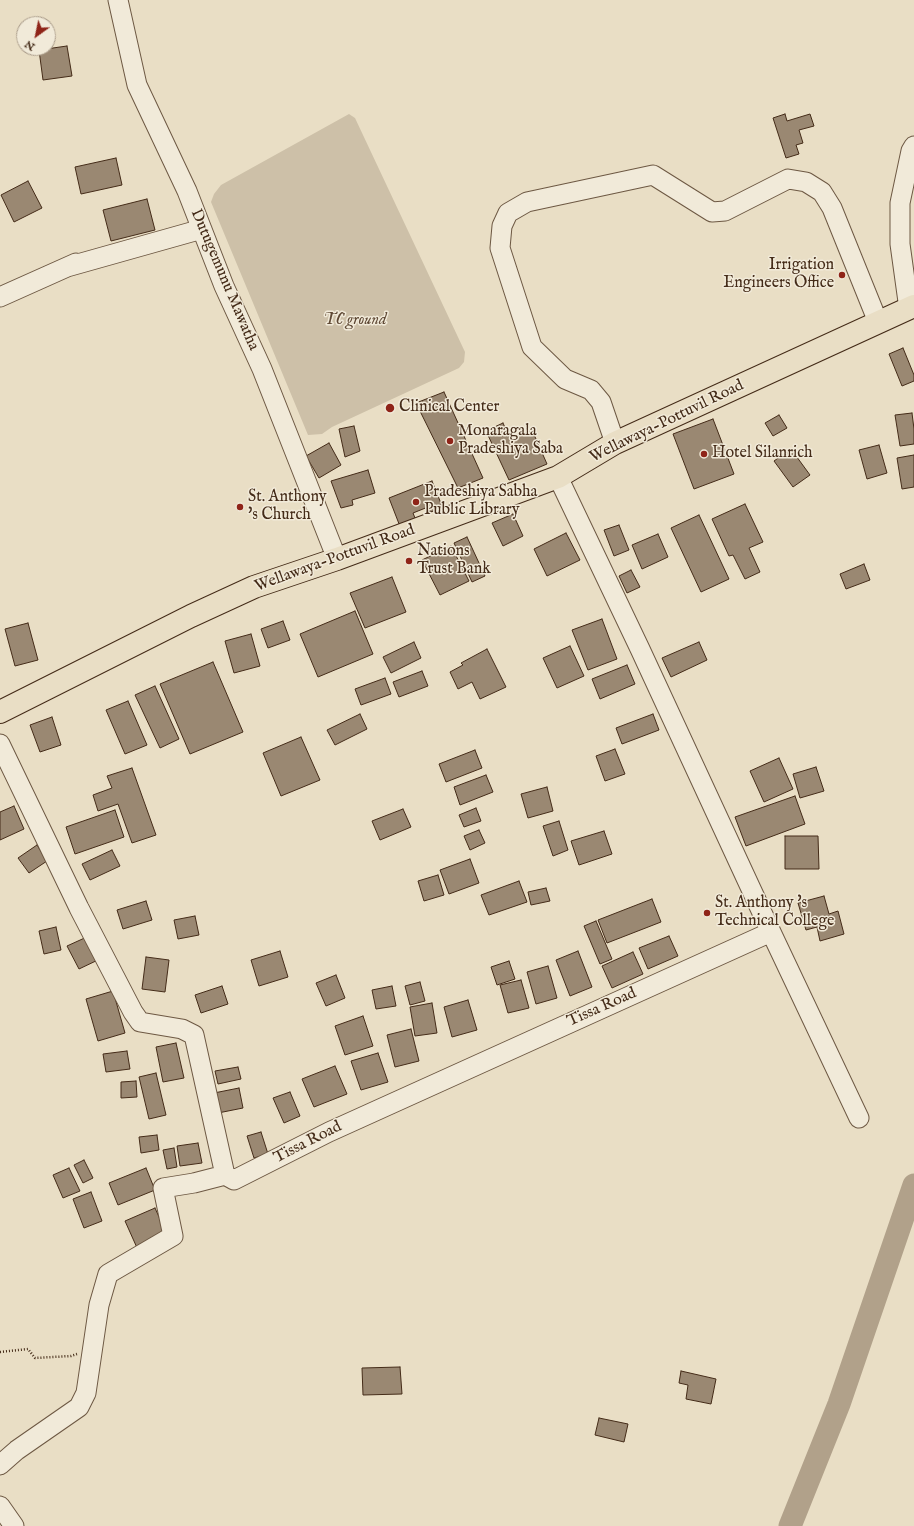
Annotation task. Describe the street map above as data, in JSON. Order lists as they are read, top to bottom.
{
  "streets": {
    "highway": ["Wellawaya-Pottuvil Road"],
    "street": ["Dutugemunu Mawatha", "Tissa Road"]
  },
  "crossings": [
    ["Dutugemunu Mawatha", "Wellawaya-Pottuvil Road"]
  ],
  "parks": ["TC ground"],
  "places": [
    "Irrigation Engineers Office",
    "Clinical Center",
    "Monaragala Pradeshiya Saba",
    "Hotel Silanrich",
    "Pradeshiya Sabha Public Library",
    "St. Anthony 's Church",
    "Nations Trust Bank",
    "St. Anthony 's Technical College"
  ],
  "north": "bottom left"
}
